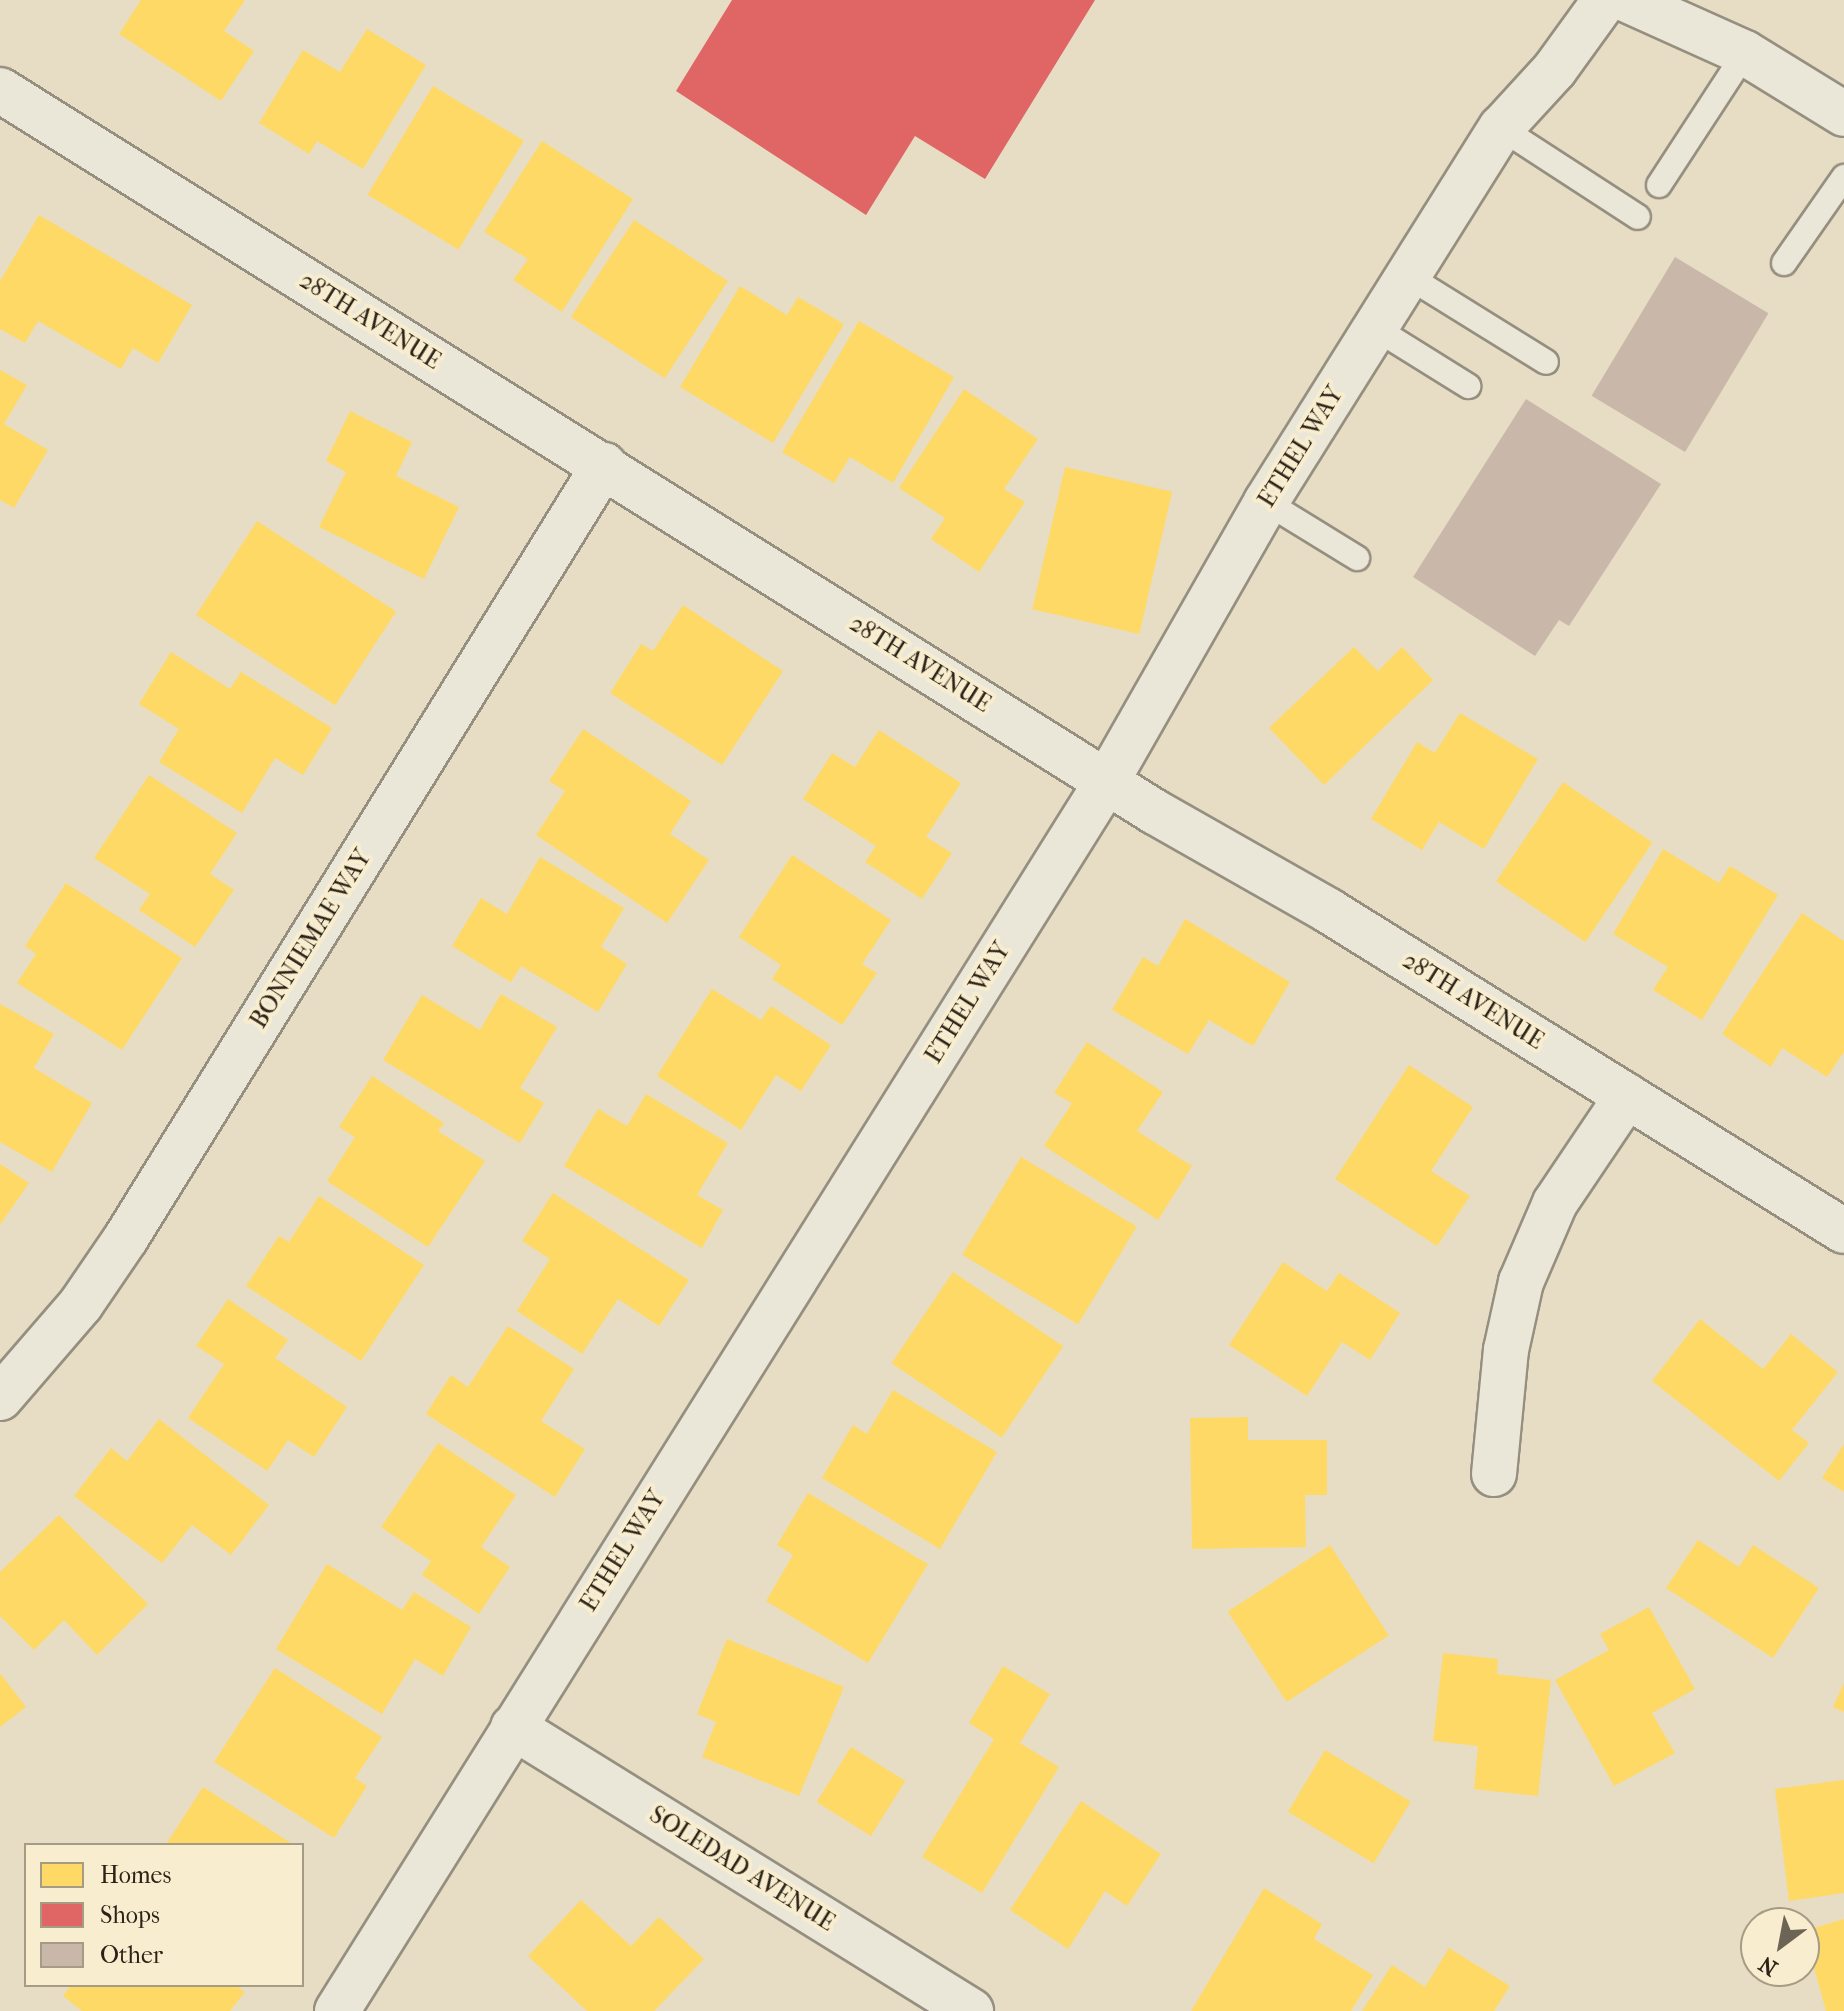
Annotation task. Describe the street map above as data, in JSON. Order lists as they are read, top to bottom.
{
  "streets": {
    "street": [
      "28TH AVENUE",
      "ETHEL WAY",
      "BONNIEMAE WAY",
      "SOLEDAD AVENUE"
    ]
  },
  "crossings": [
    ["28TH AVENUE", "ETHEL WAY"],
    ["28TH AVENUE", "BONNIEMAE WAY"],
    ["ETHEL WAY", "SOLEDAD AVENUE"]
  ],
  "legend": ["Homes", "Shops", "Other"],
  "north": "bottom left"
}
